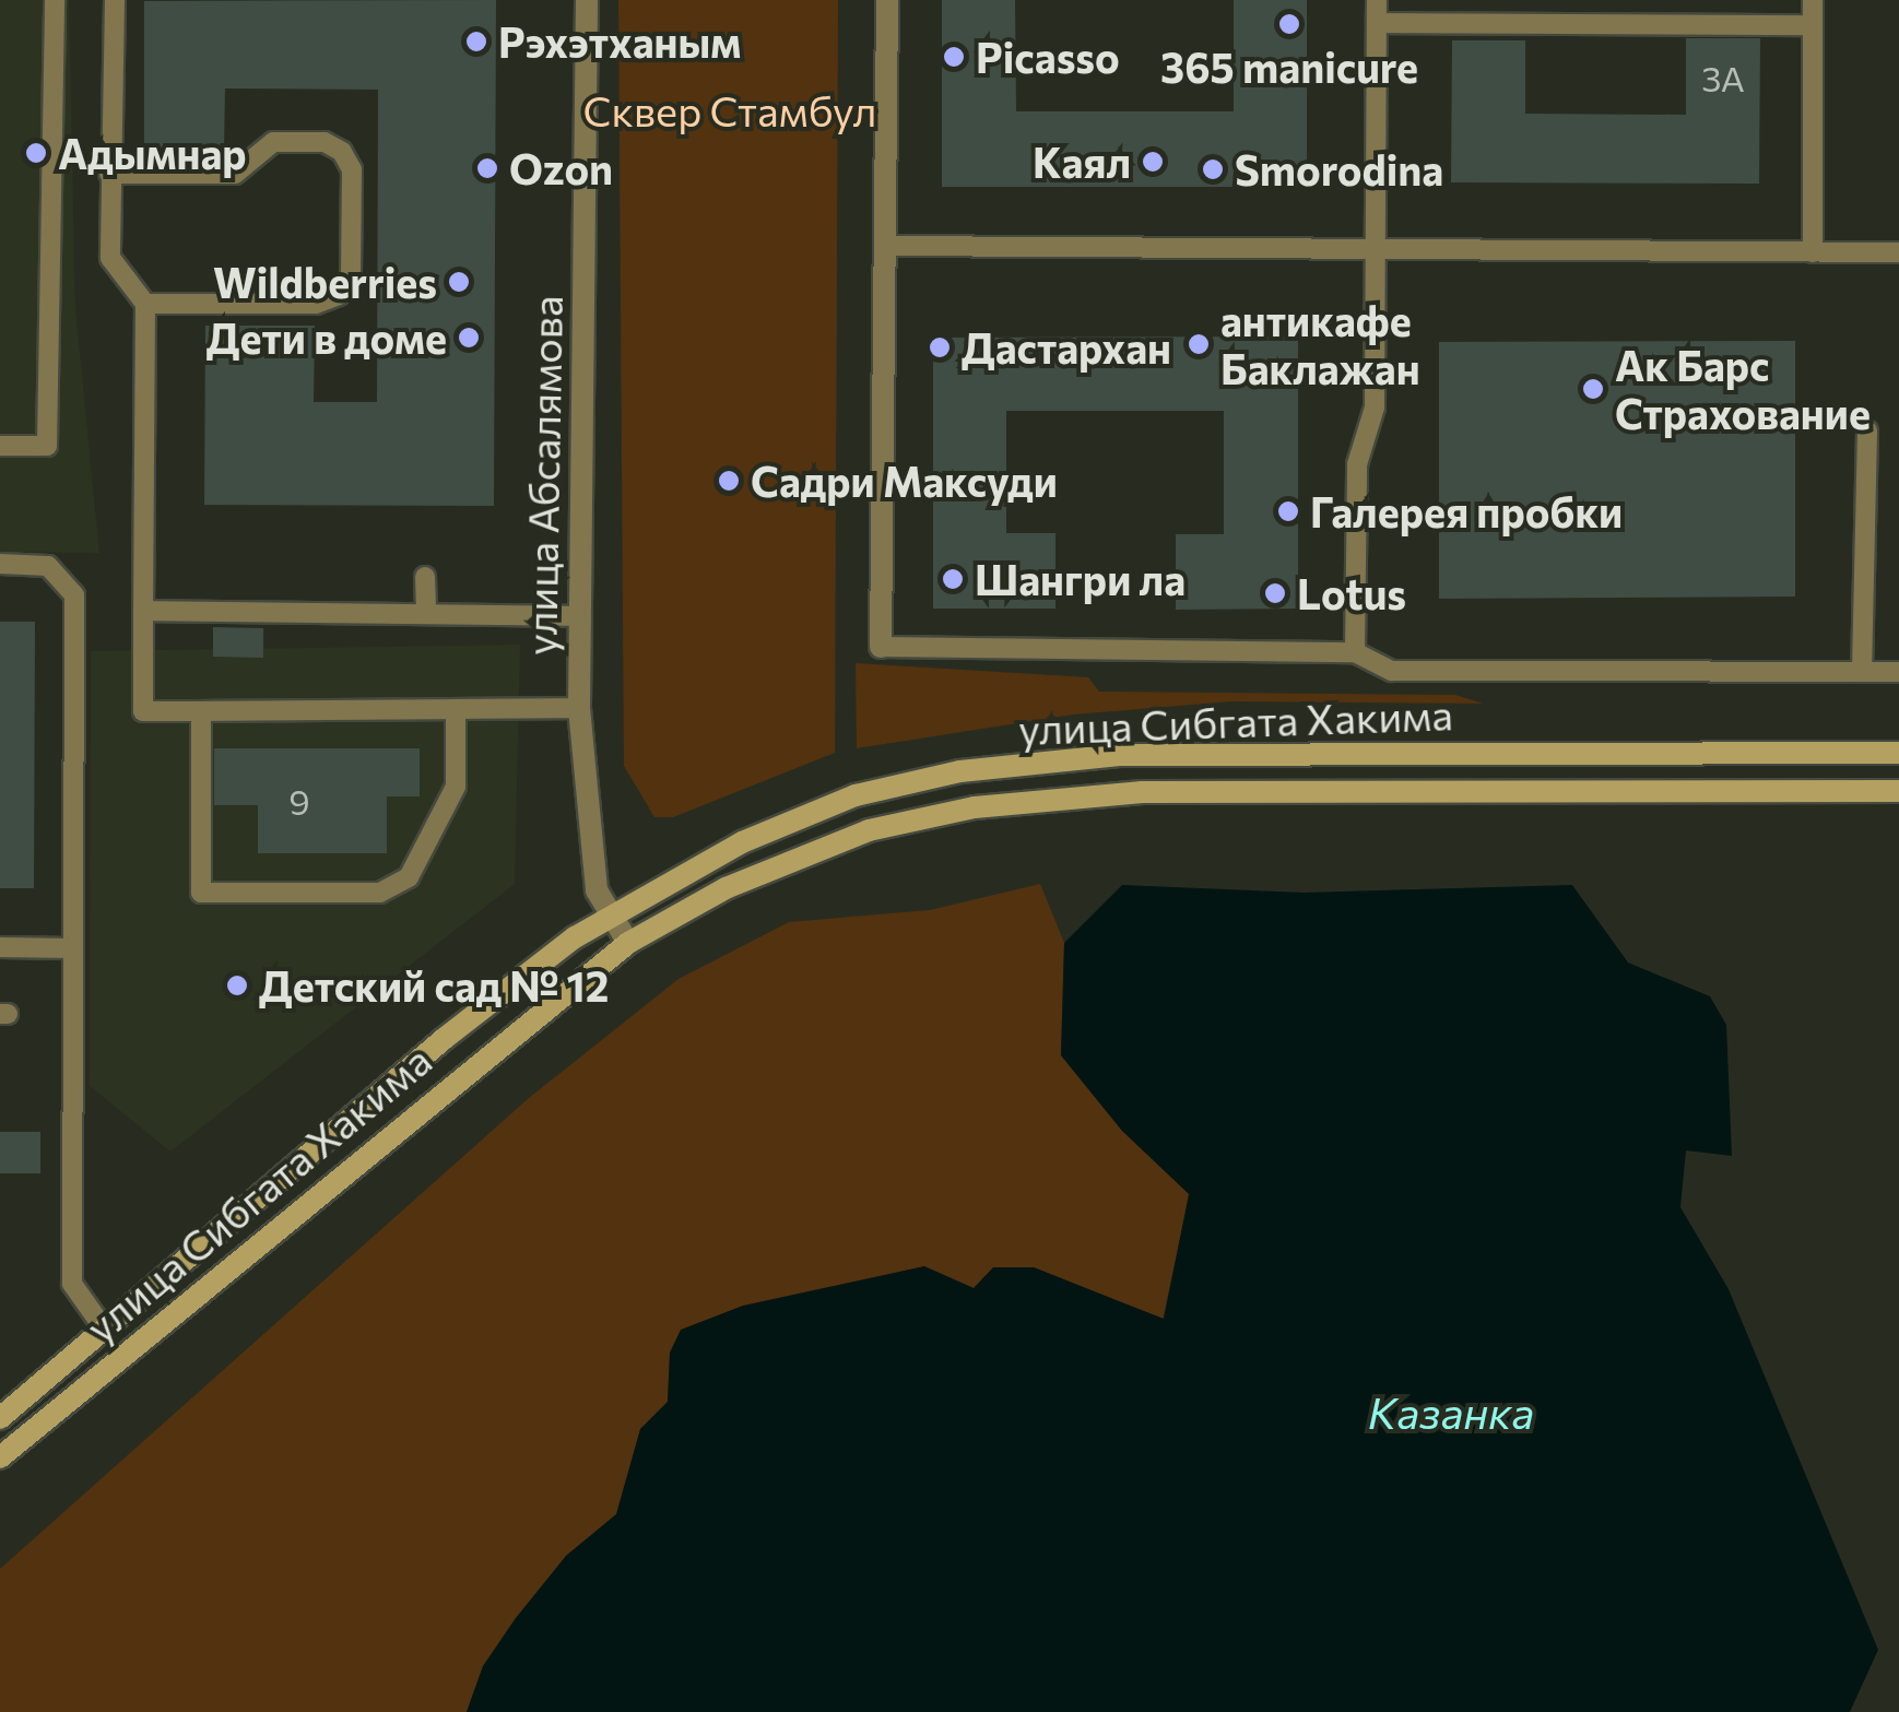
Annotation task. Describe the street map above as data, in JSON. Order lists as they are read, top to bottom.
{
  "streets": {
    "main road": ["улица Сибгата Хакима"],
    "street": ["улица Абсалямова"]
  },
  "crossings": [
    ["улица Абсалямова", "улица Сибгата Хакима"]
  ],
  "water": ["Казанка"],
  "parks": ["Сквер Стамбул"],
  "places": [
    "365 manicure",
    "Рэхэтханым",
    "Picasso",
    "Адымнар",
    "Каял",
    "Ozon",
    "Smorodina",
    "Wildberries",
    "Дети в доме",
    "антикафе Баклажан",
    "Дастархан",
    "Ак Барс Страхование",
    "Садри Максуди",
    "Галерея пробки",
    "Шангри ла",
    "Lotus",
    "Детский сад № 12"
  ],
  "house_numbers": ["3А", "9"]
}
